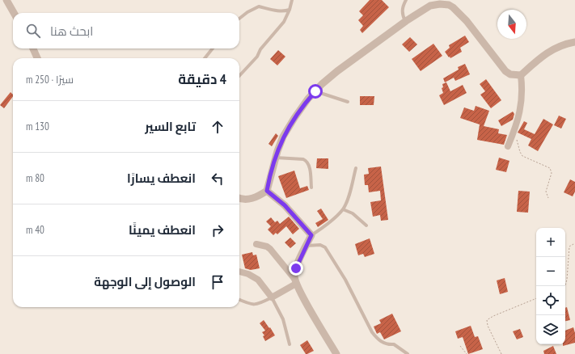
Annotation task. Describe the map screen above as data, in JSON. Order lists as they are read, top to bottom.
{
  "north": "bottom",
  "page": {
    "search": "ابحث هنا",
    "heading": ["4 دقيقة", "سيرًا · 250 m"],
    "list": [
      ["تابع السير", "130 m"],
      ["انعطف يسارًا", "80 m"],
      ["انعطف يمينًا", "40 m"],
      "الوصول إلى الوجهة"
    ],
    "map_buttons": ["+", "−"]
  }
}
